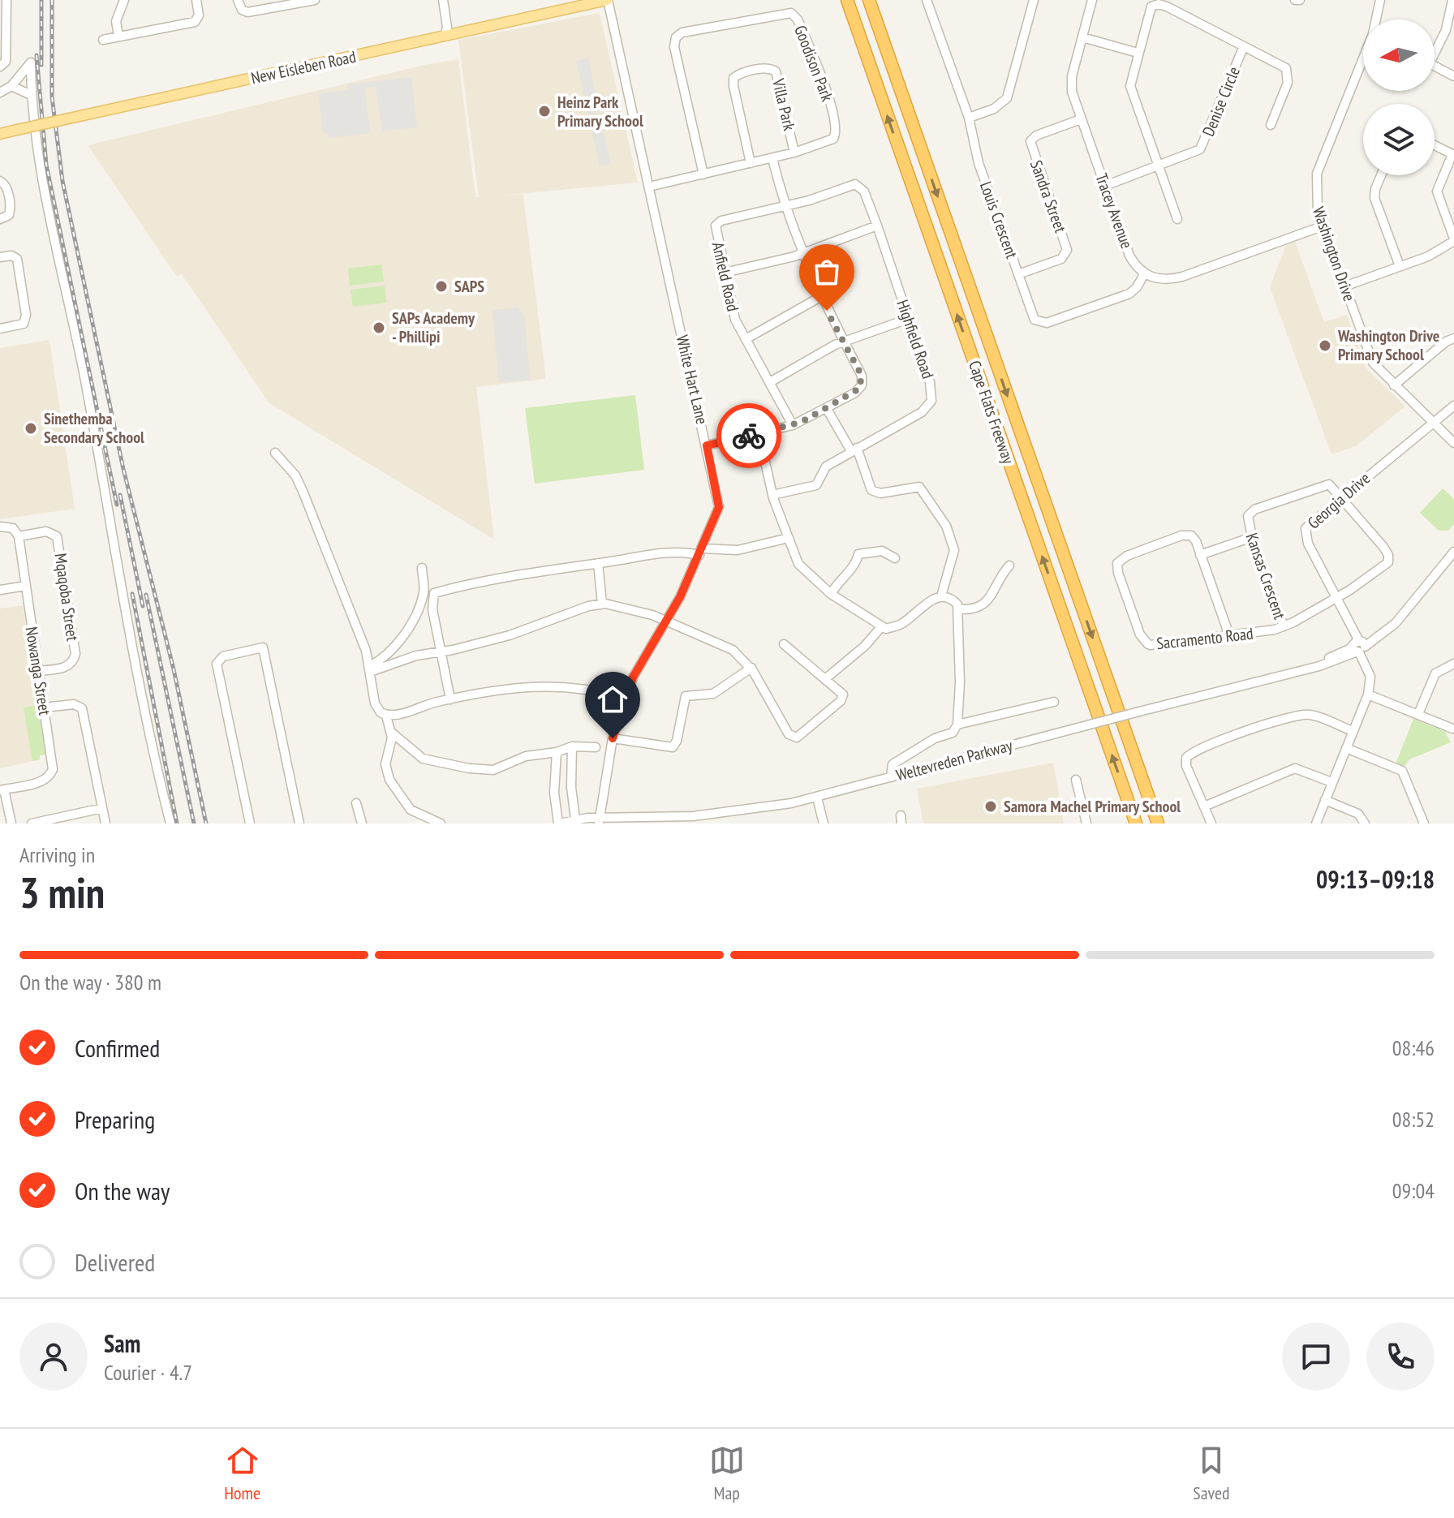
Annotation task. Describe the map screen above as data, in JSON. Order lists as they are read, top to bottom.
{
  "streets": {
    "highway": ["Cape Flats Freeway"],
    "main road": ["New Eisleben Road"],
    "street": [
      "Goodison Park",
      "Denise Circle",
      "Villa Park",
      "Sandra Street",
      "Tracey Avenue",
      "Louis Crescent",
      "Washington Drive",
      "Anfield Road",
      "Highfield Road",
      "White Hart Lane",
      "Georgia Drive",
      "Kansas Crescent",
      "Mqaqoba Street",
      "Sacramento Road",
      "Nowanga Street",
      "Weltevreden Parkway"
    ]
  },
  "crossings": [
    ["Goodison Park", "Villa Park"],
    ["New Eisleben Road", "White Hart Lane"],
    ["Sandra Street", "Tracey Avenue"],
    ["Sandra Street", "Louis Crescent"],
    ["Tracey Avenue", "Louis Crescent"],
    ["Washington Drive", "Georgia Drive"],
    ["Anfield Road", "Highfield Road"],
    ["White Hart Lane", "Weltevreden Parkway"],
    ["Georgia Drive", "Kansas Crescent"],
    ["Georgia Drive", "Sacramento Road"],
    ["Georgia Drive", "Weltevreden Parkway"],
    ["Kansas Crescent", "Sacramento Road"],
    ["Mqaqoba Street", "Nowanga Street"]
  ],
  "places": [
    "Heinz Park Primary School",
    "SAPS",
    "SAPs Academy - Phillipi",
    "Washington Drive Primary School",
    "Sinethemba Secondary School",
    "Samora Machel Primary School"
  ],
  "north": "left",
  "page": {
    "heading": ["3 min", "Arriving in", "09:13–09:18"],
    "panel": ["Sam", "Courier · 4.7"],
    "bar": "On the way · 380 m",
    "list": [
      ["Confirmed", "08:46"],
      ["Preparing", "08:52"],
      ["On the way", "09:04"],
      "Delivered"
    ],
    "tabs": ["Home", "Map", "Saved"]
  }
}
